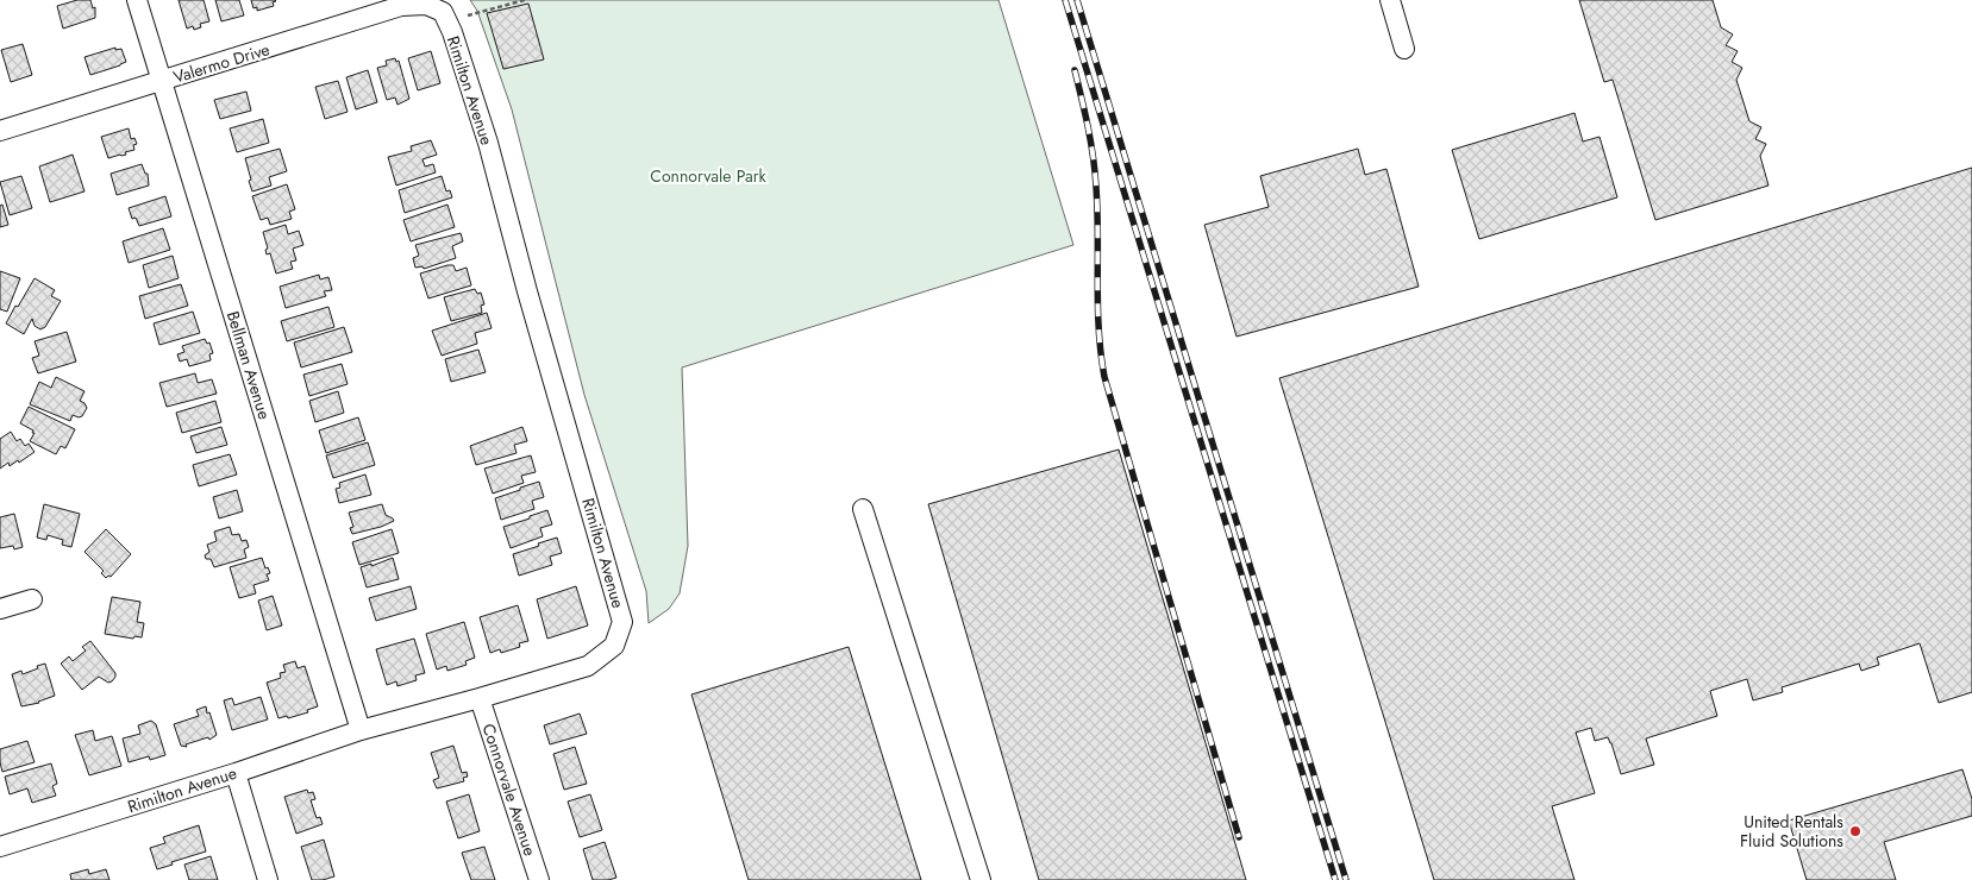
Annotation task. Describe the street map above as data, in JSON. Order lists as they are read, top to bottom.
{
  "streets": {
    "street": [
      "Valermo Drive",
      "Rimilton Avenue",
      "Bellman Avenue",
      "Connorvale Avenue"
    ]
  },
  "crossings": [
    ["Valermo Drive", "Rimilton Avenue"],
    ["Valermo Drive", "Bellman Avenue"],
    ["Rimilton Avenue", "Bellman Avenue"],
    ["Rimilton Avenue", "Connorvale Avenue"]
  ],
  "parks": ["Connorvale Park"],
  "places": ["United Rentals Fluid Solutions"]
}
